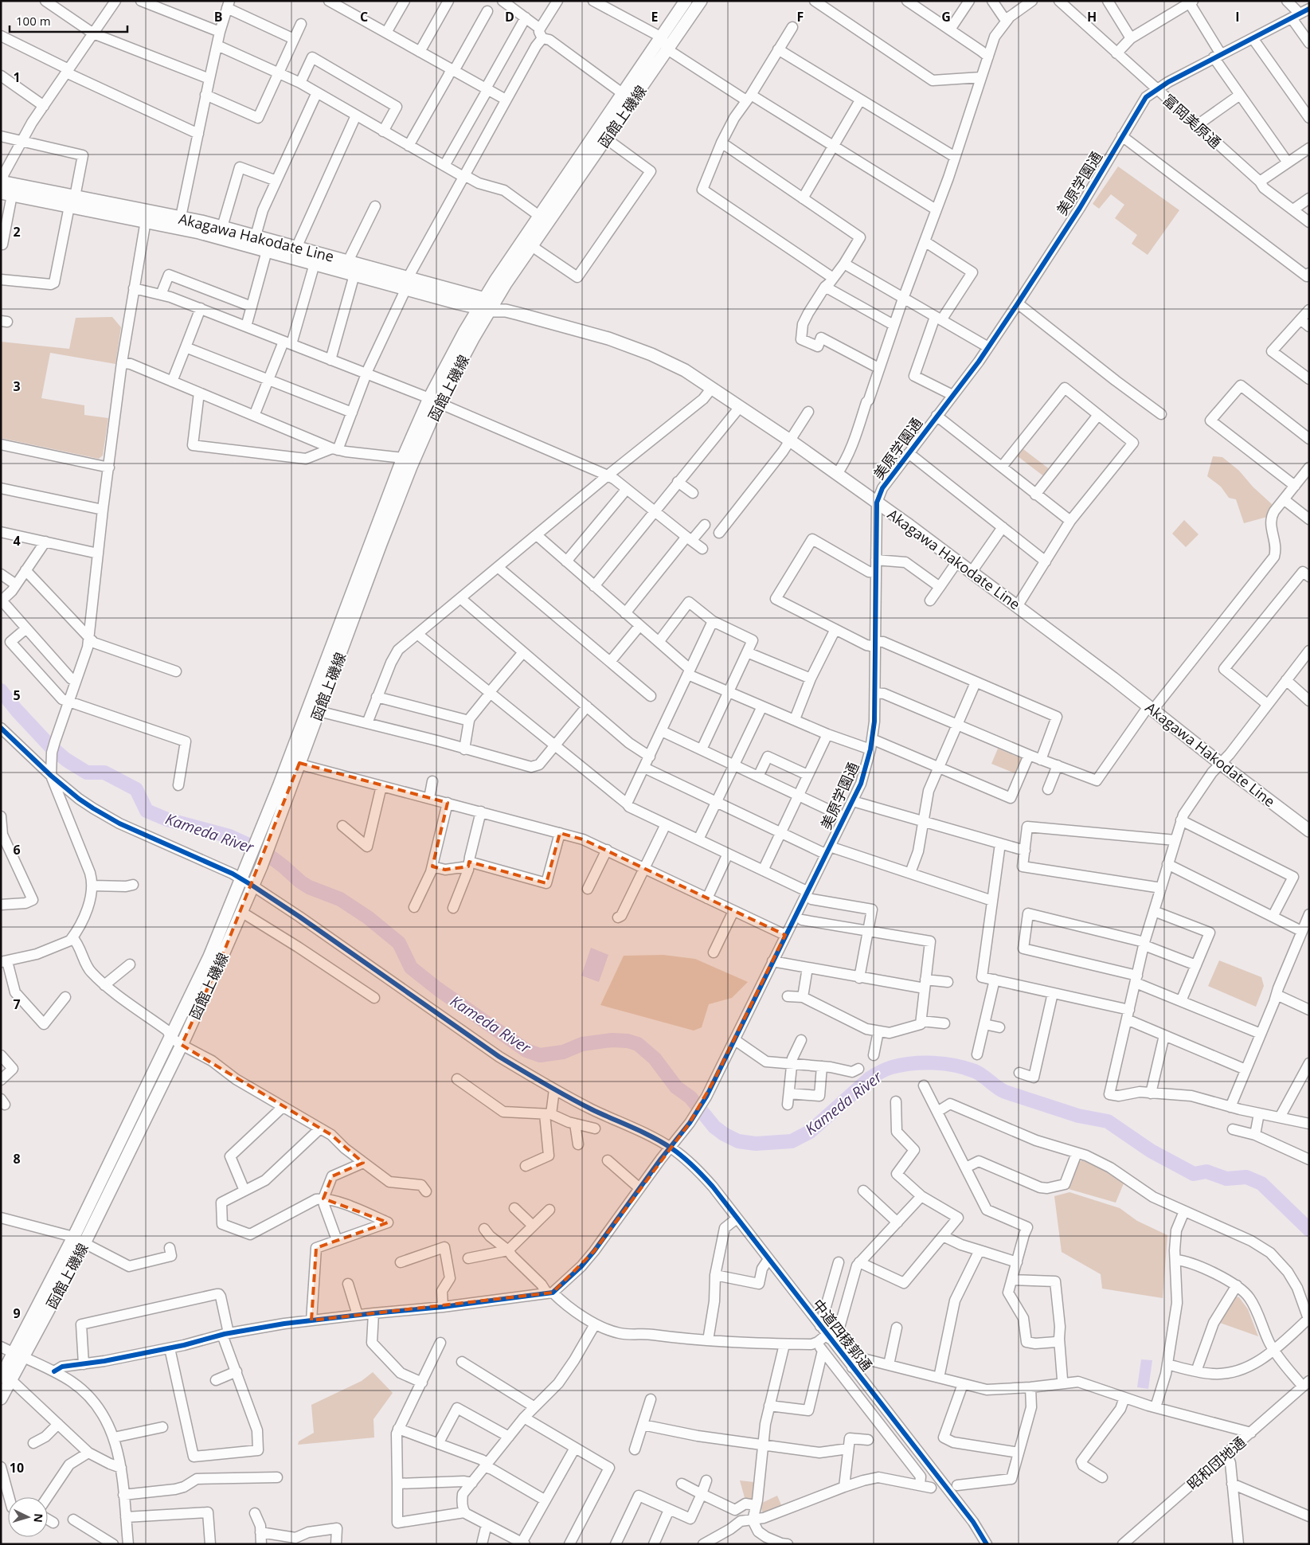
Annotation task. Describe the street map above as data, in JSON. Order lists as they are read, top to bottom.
{
  "streets": {
    "main road": ["函館上磯線", "Akagawa Hakodate Line"],
    "street": [
      "富岡美原通",
      "美原学園通",
      "中道四稜郭通",
      "昭和団地通"
    ]
  },
  "crossings": [
    ["函館上磯線", "Akagawa Hakodate Line"],
    ["函館上磯線", "中道四稜郭通"],
    ["富岡美原通", "美原学園通"],
    ["美原学園通", "Akagawa Hakodate Line"],
    ["美原学園通", "中道四稜郭通"]
  ],
  "water": ["Kameda River"],
  "scale_bar": "100 m",
  "north": "right",
  "grid": {
    "columns": [
      "B",
      "C",
      "D",
      "E",
      "F",
      "G",
      "H",
      "I"
    ],
    "rows": [
      "1",
      "2",
      "3",
      "4",
      "5",
      "6",
      "7",
      "8",
      "9",
      "10"
    ]
  }
}
